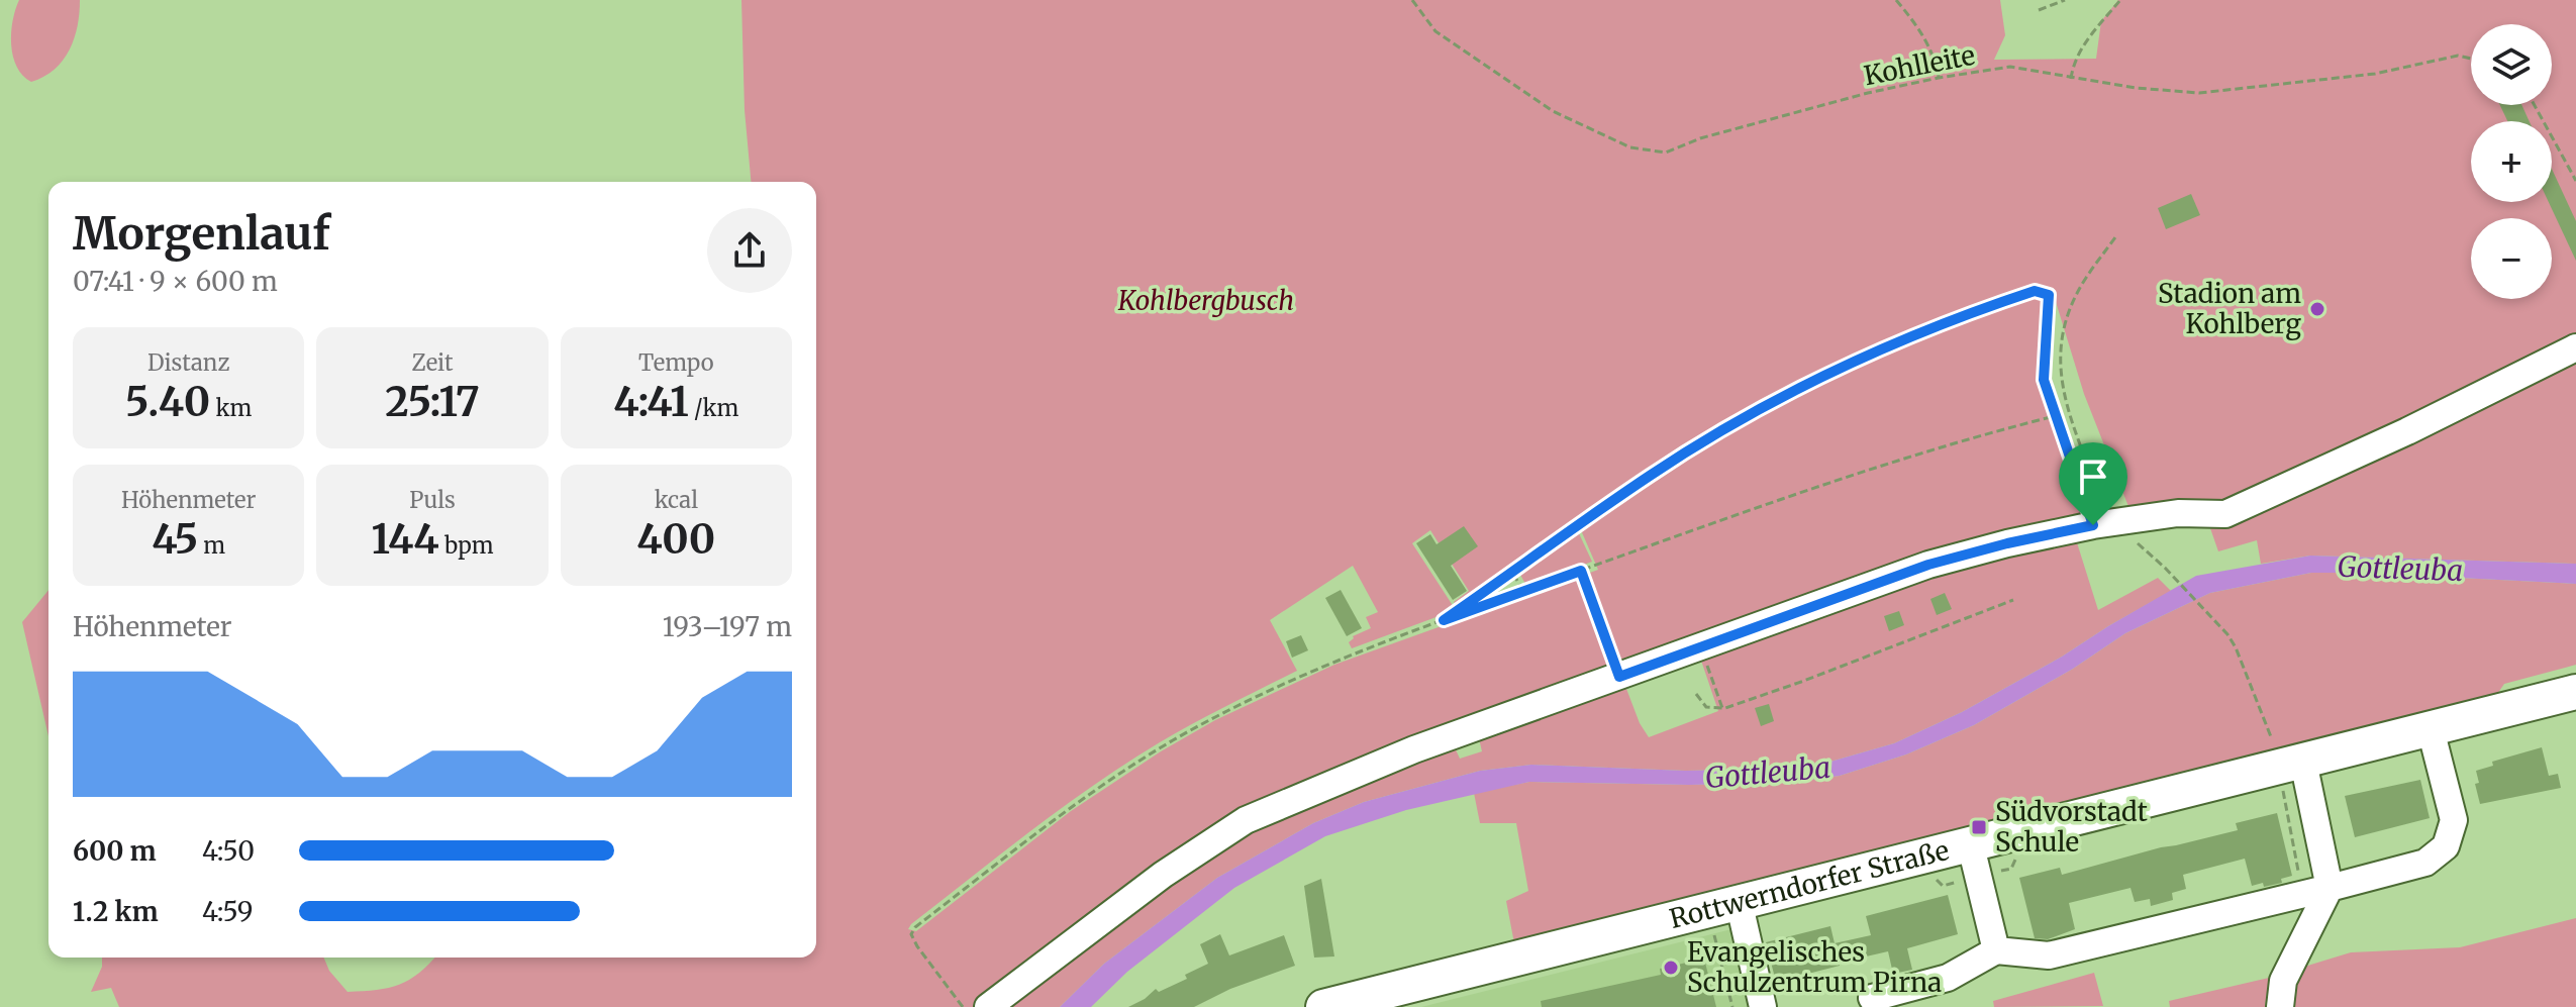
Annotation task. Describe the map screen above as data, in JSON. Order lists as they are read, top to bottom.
{
  "streets": {
    "main road": ["Rottwerndorfer Straße"],
    "path": ["Kohlleite"]
  },
  "water": ["Gottleuba"],
  "parks": ["Kohlbergbusch"],
  "places": {
    "other": ["Stadion am Kohlberg", "Evangelisches Schulzentrum Pirna"],
    "transit": ["Südvorstadt Schule"]
  },
  "page": {
    "map_buttons": ["+", "−"],
    "heading": ["Morgenlauf", "07:41 · 9 × 600 m"],
    "stats": [
      ["Distanz", "5.40 km"],
      ["Zeit", "25:17"],
      ["Tempo", "4:41 /km"],
      ["Höhenmeter", "45 m"],
      ["Puls", "144 bpm"],
      ["kcal", "400"]
    ],
    "chart": ["Höhenmeter", "193–197 m"],
    "list": [
      {
        "name": "600 m",
        "note": "4:50"
      },
      {
        "name": "1.2 km",
        "note": "4:59"
      }
    ]
  }
}
